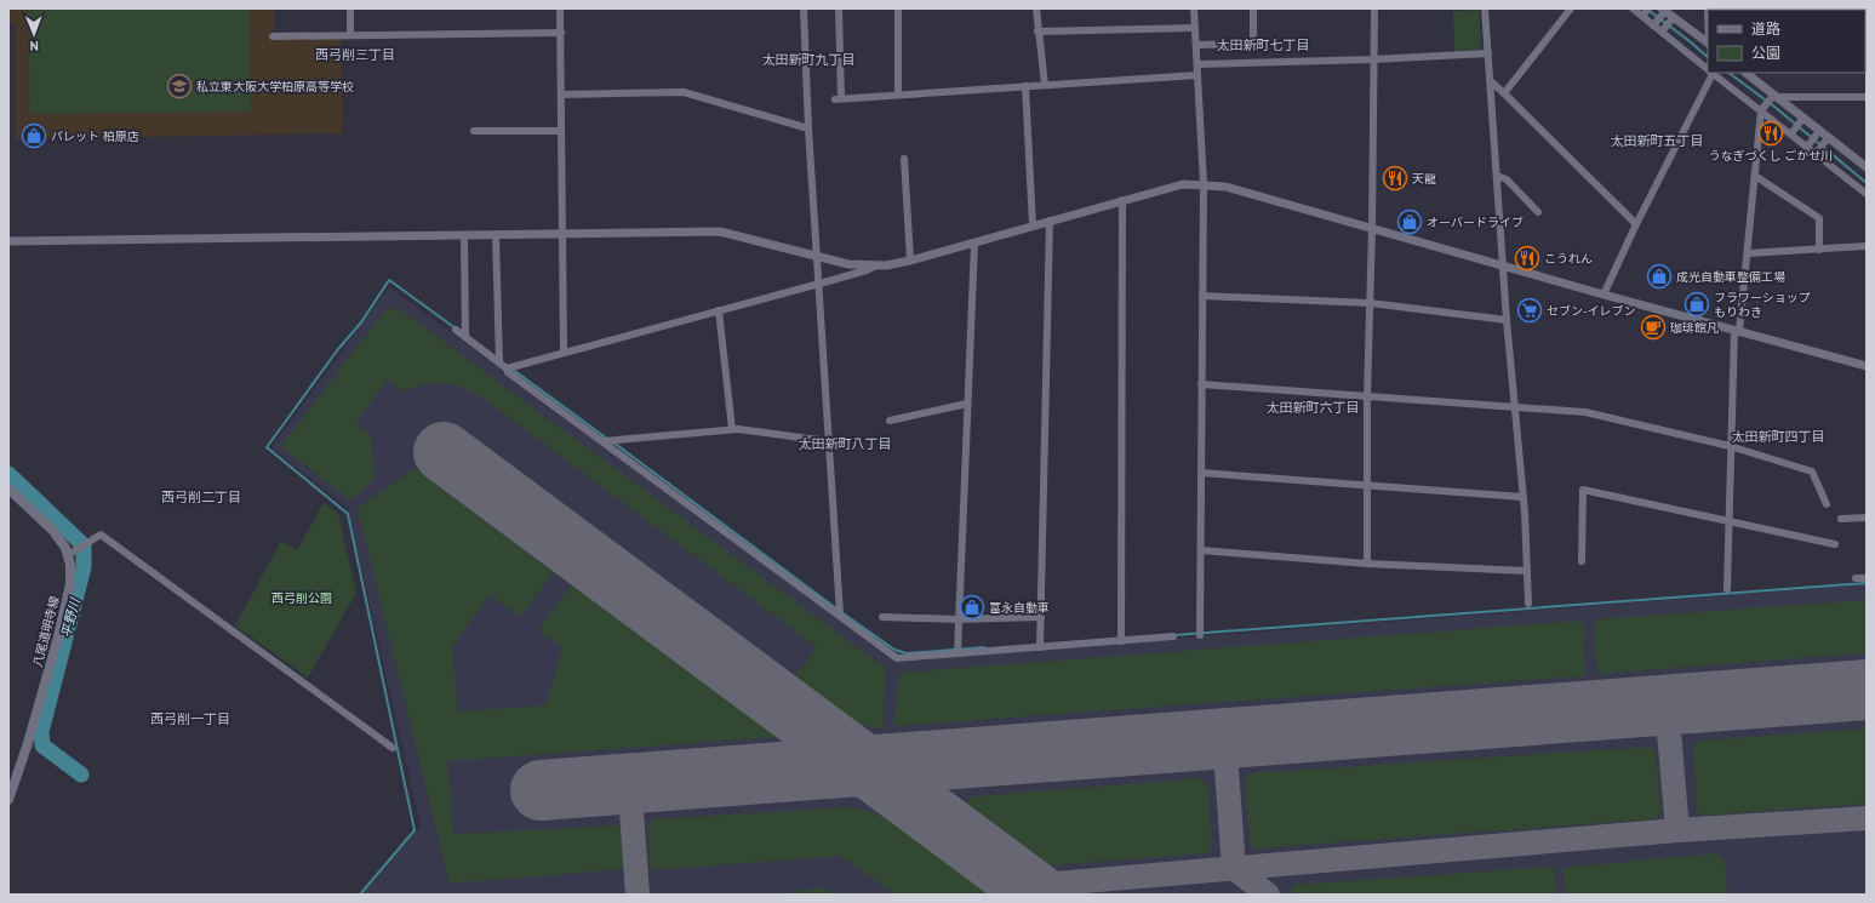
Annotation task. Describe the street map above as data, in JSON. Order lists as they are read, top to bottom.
{
  "streets": {
    "main road": ["八尾道明寺線"]
  },
  "districts": [
    "太田新町七丁目",
    "西弓削三丁目",
    "太田新町九丁目",
    "太田新町五丁目",
    "太田新町六丁目",
    "太田新町四丁目",
    "太田新町八丁目",
    "西弓削二丁目",
    "西弓削一丁目"
  ],
  "water": ["平野川"],
  "parks": ["西弓削公園"],
  "places": {
    "school or university": ["私立東大阪大学柏原高等学校"],
    "restaurant": ["うなぎづくし ごかせ川", "天龍", "こうれん"],
    "shop": [
      "パレット 柏原店",
      "オーバードライブ",
      "成光自動車整備工場",
      "フラワーショップ もりわき",
      "富永自動車"
    ],
    "supermarket": ["セブン-イレブン"],
    "cafe": ["珈琲館凡"]
  },
  "legend": ["道路", "公園"],
  "north": "bottom"
}
